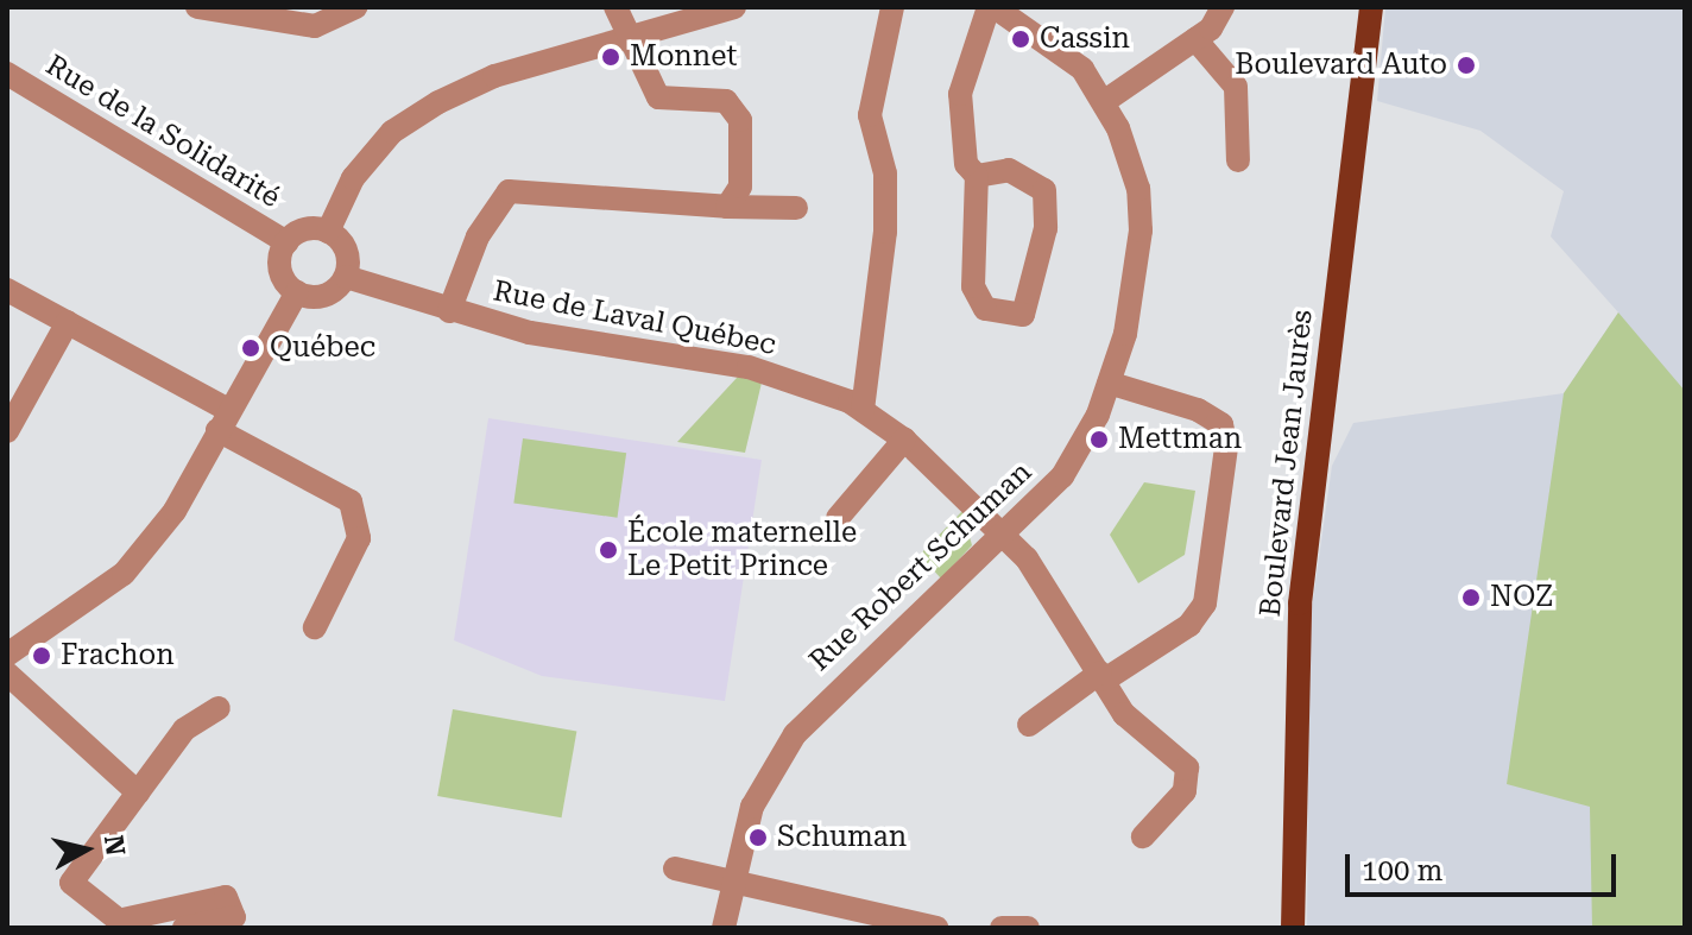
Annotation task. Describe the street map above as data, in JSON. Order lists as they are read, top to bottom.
{
  "streets": {
    "main road": ["Boulevard Jean Jaurès"],
    "street": ["Rue de la Solidarité", "Rue de Laval Québec", "Rue Robert Schuman"]
  },
  "crossings": [
    ["Rue de la Solidarité", "Rue de Laval Québec"],
    ["Rue de Laval Québec", "Rue Robert Schuman"]
  ],
  "places": [
    "Cassin",
    "Monnet",
    "Boulevard Auto",
    "Québec",
    "Mettman",
    "École maternelle Le Petit Prince",
    "NOZ",
    "Frachon",
    "Schuman"
  ],
  "scale_bar": "100 m",
  "north": "right"
}
